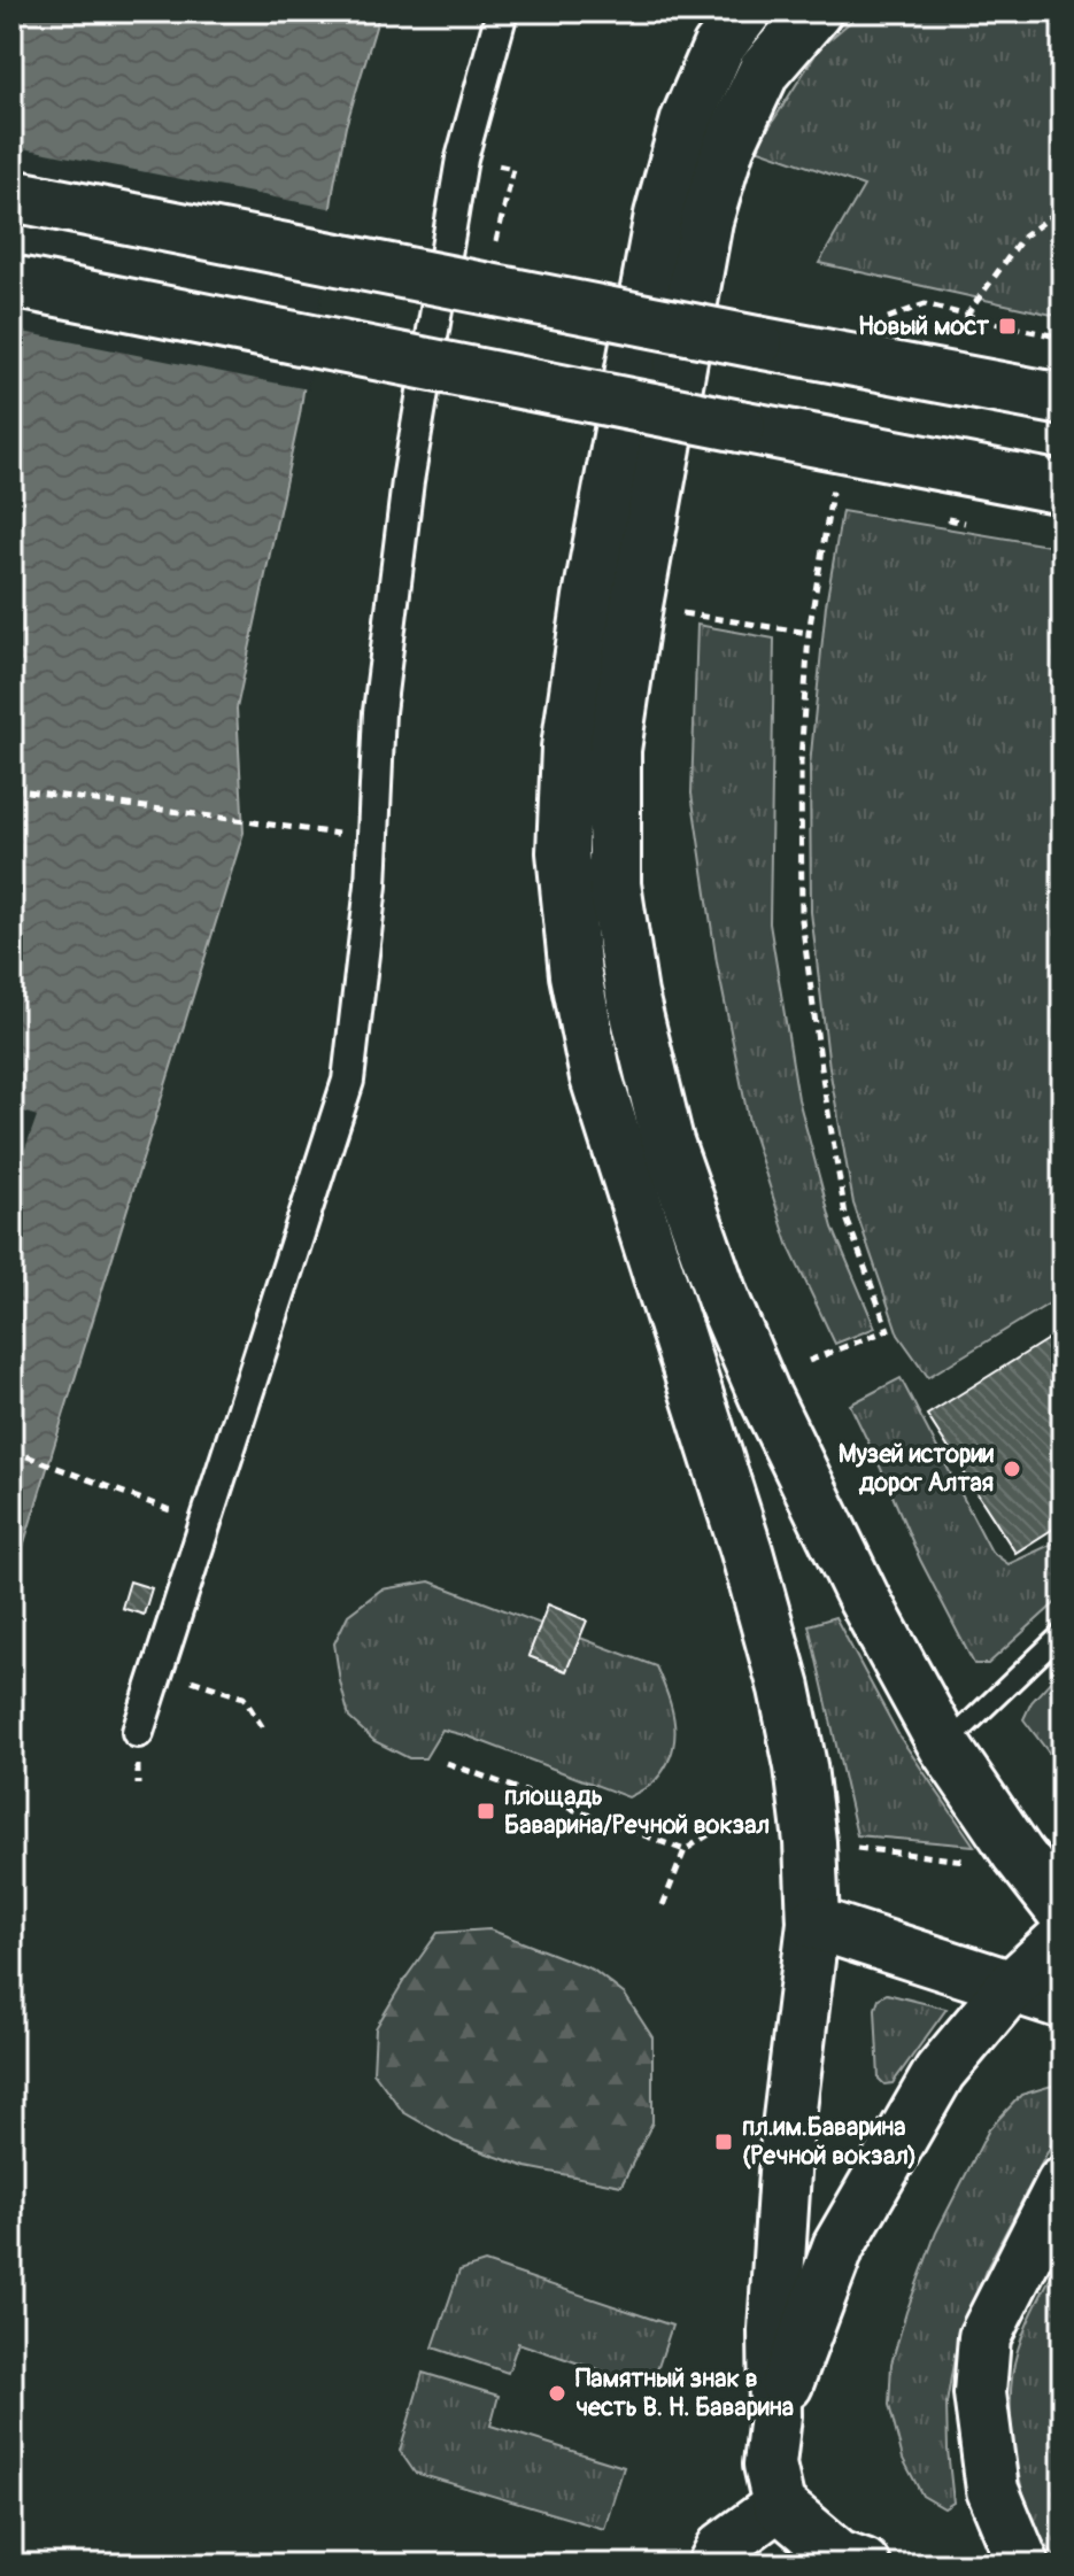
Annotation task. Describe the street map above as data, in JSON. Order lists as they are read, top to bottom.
{
  "places": {
    "transit": ["Новый мост", "площадь Баварина/Речной вокзал", "пл.им.Баварина (Речной вокзал)"],
    "other": ["Музей истории дорог Алтая", "Памятный знак в честь В. Н. Баварина"]
  }
}
